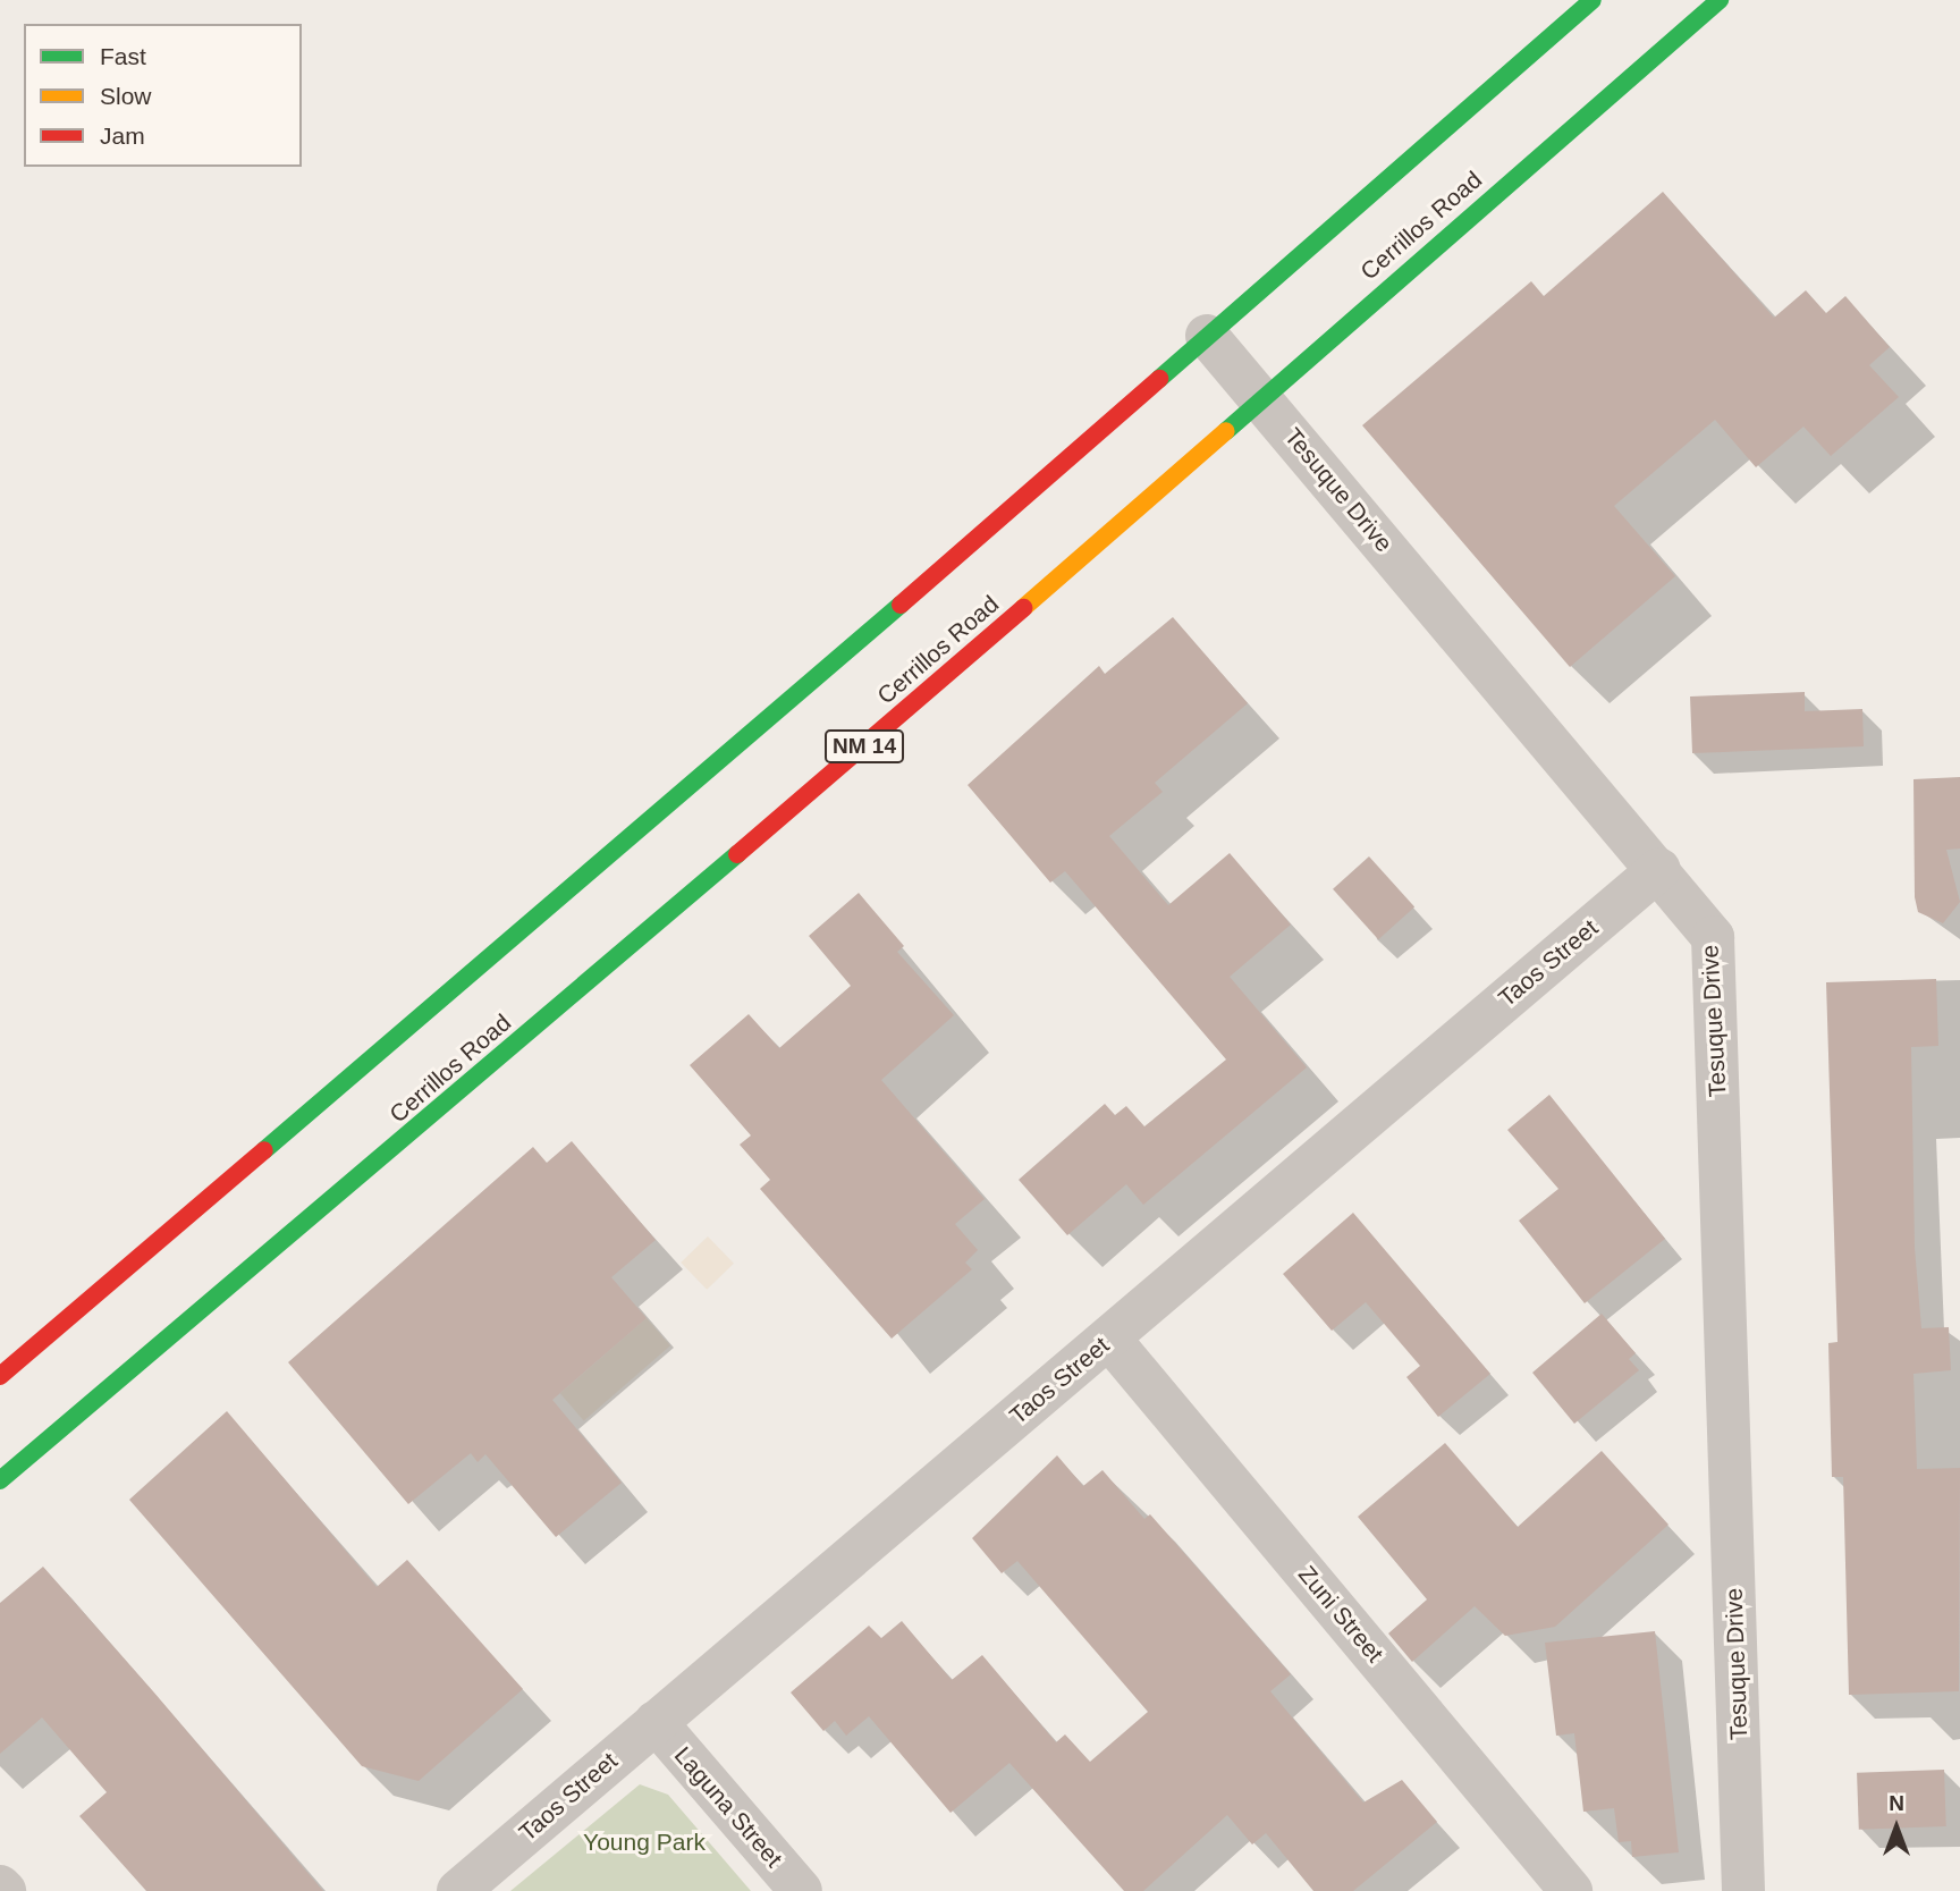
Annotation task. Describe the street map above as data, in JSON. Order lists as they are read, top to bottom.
{
  "streets": {
    "main road": ["Cerrillos Road", "NM 14"],
    "street": [
      "Tesuque Drive",
      "Taos Street",
      "Zuni Street",
      "Laguna Street"
    ]
  },
  "crossings": [
    ["Cerrillos Road", "Tesuque Drive"],
    ["Tesuque Drive", "Taos Street"],
    ["Taos Street", "Zuni Street"],
    ["Taos Street", "Laguna Street"]
  ],
  "parks": ["Young Park"],
  "legend": ["Fast", "Slow", "Jam"],
  "north": "top"
}
